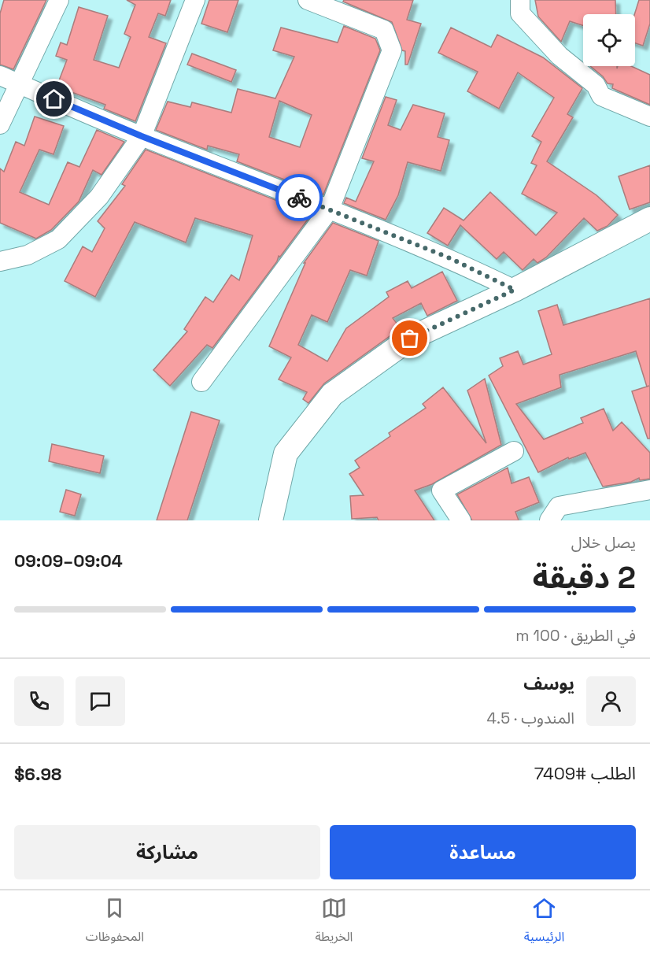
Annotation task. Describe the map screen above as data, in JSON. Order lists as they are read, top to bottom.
{
  "page": {
    "heading": ["2 دقيقة", "يصل خلال", "09:04–09:09"],
    "panel": [
      "يوسف",
      "المندوب · 4.5",
      "الطلب #7409",
      "$6.98"
    ],
    "bar": "في الطريق · 100 m",
    "buttons": ["مساعدة", "مشاركة"],
    "tabs": ["الرئيسية", "الخريطة", "المحفوظات"]
  }
}
